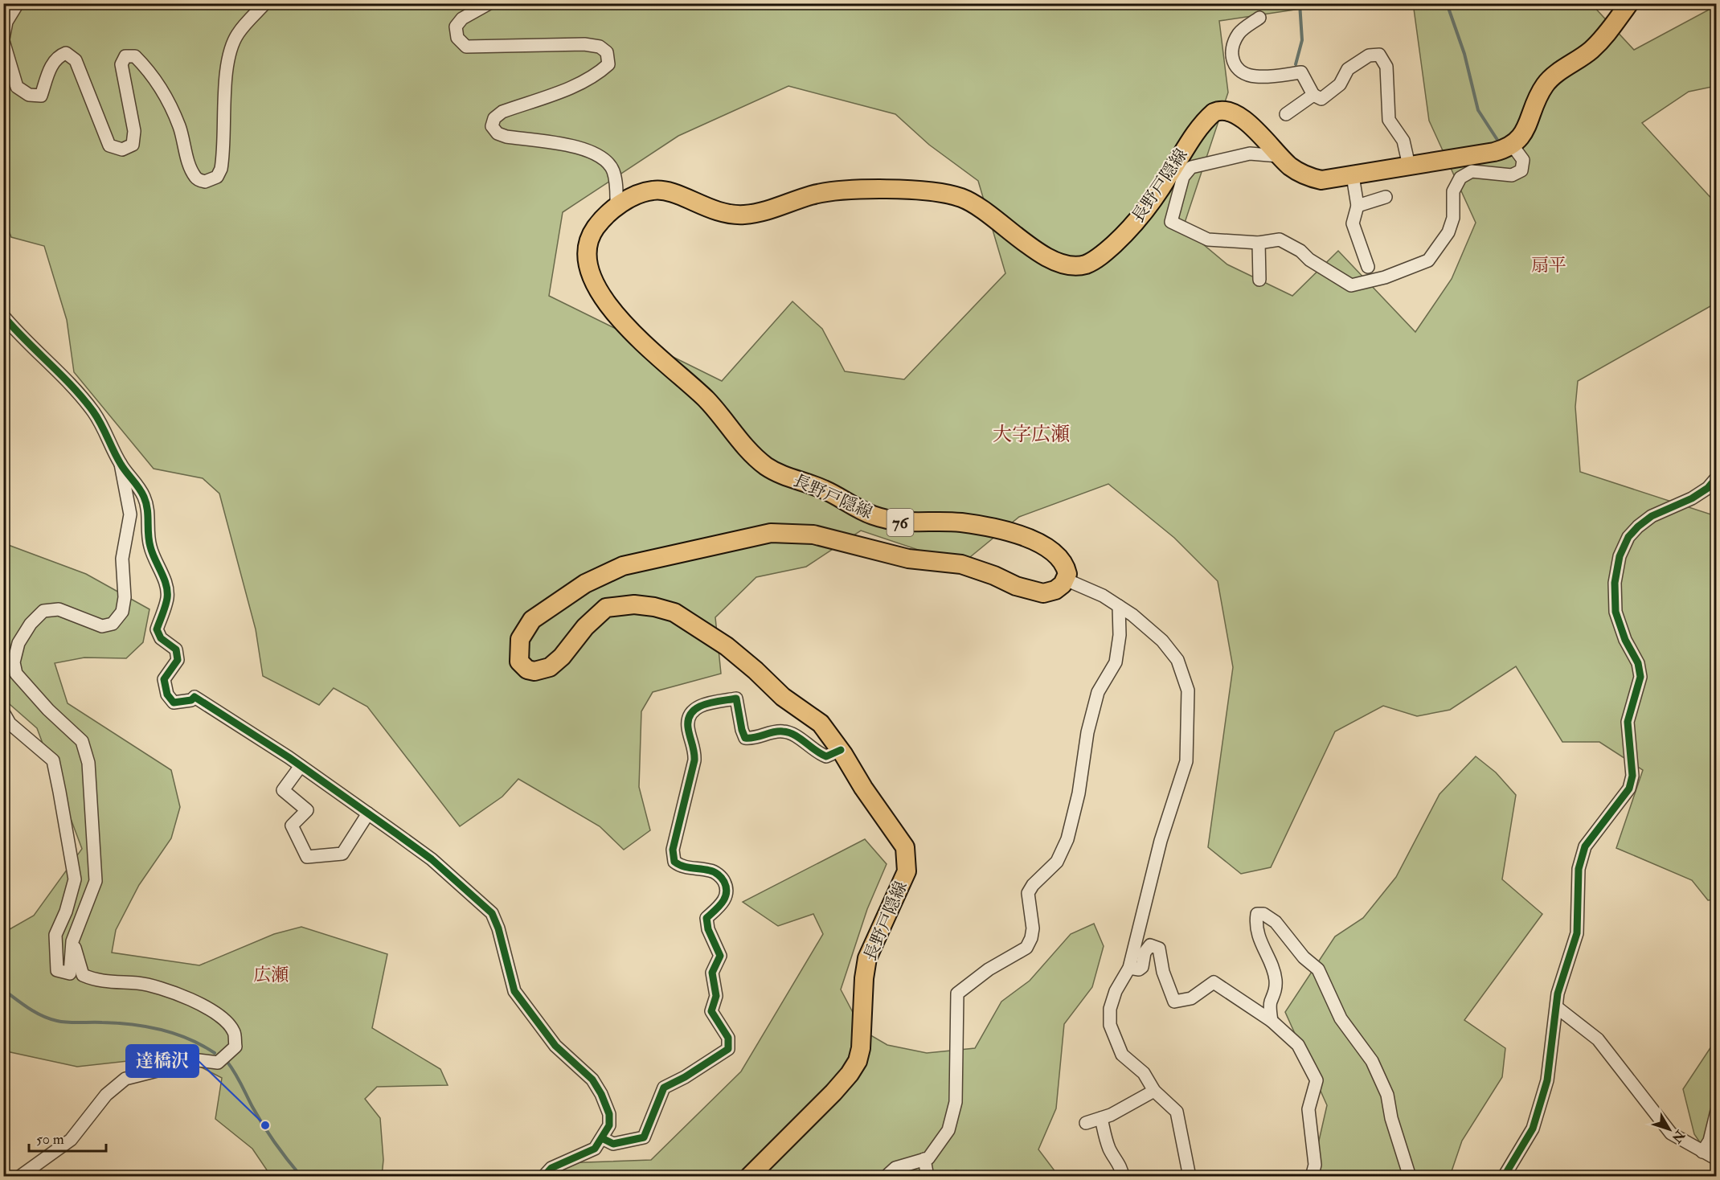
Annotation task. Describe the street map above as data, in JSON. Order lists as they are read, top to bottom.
{
  "streets": {
    "main road": ["長野戸隠線", "76"]
  },
  "districts": ["扇平", "大字広瀬", "広瀬"],
  "places": ["達橋沢"],
  "scale_bar": "50 m",
  "north": "bottom right"
}
